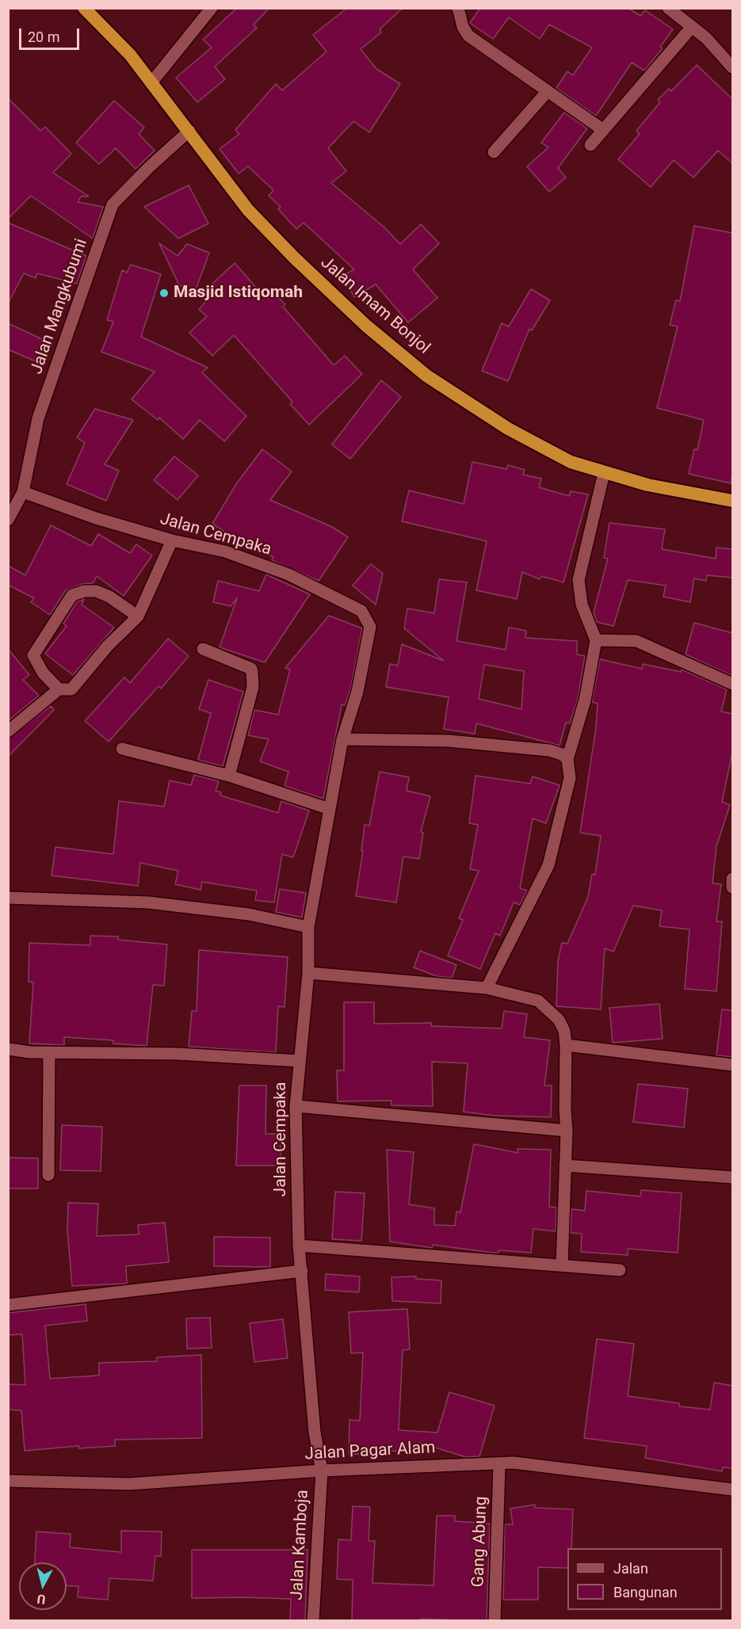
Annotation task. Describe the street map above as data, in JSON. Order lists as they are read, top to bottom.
{
  "streets": {
    "highway": ["Jalan Imam Bonjol"],
    "street": [
      "Jalan Mangkubumi",
      "Jalan Cempaka",
      "Jalan Pagar Alam",
      "Gang Abung",
      "Jalan Kamboja"
    ]
  },
  "crossings": [
    ["Jalan Imam Bonjol", "Jalan Mangkubumi"],
    ["Jalan Mangkubumi", "Jalan Cempaka"],
    ["Jalan Cempaka", "Jalan Pagar Alam"],
    ["Jalan Cempaka", "Jalan Kamboja"],
    ["Jalan Pagar Alam", "Gang Abung"],
    ["Jalan Pagar Alam", "Jalan Kamboja"]
  ],
  "places": ["Masjid Istiqomah"],
  "legend": ["Jalan", "Bangunan"],
  "scale_bar": "20 m",
  "north": "bottom"
}
